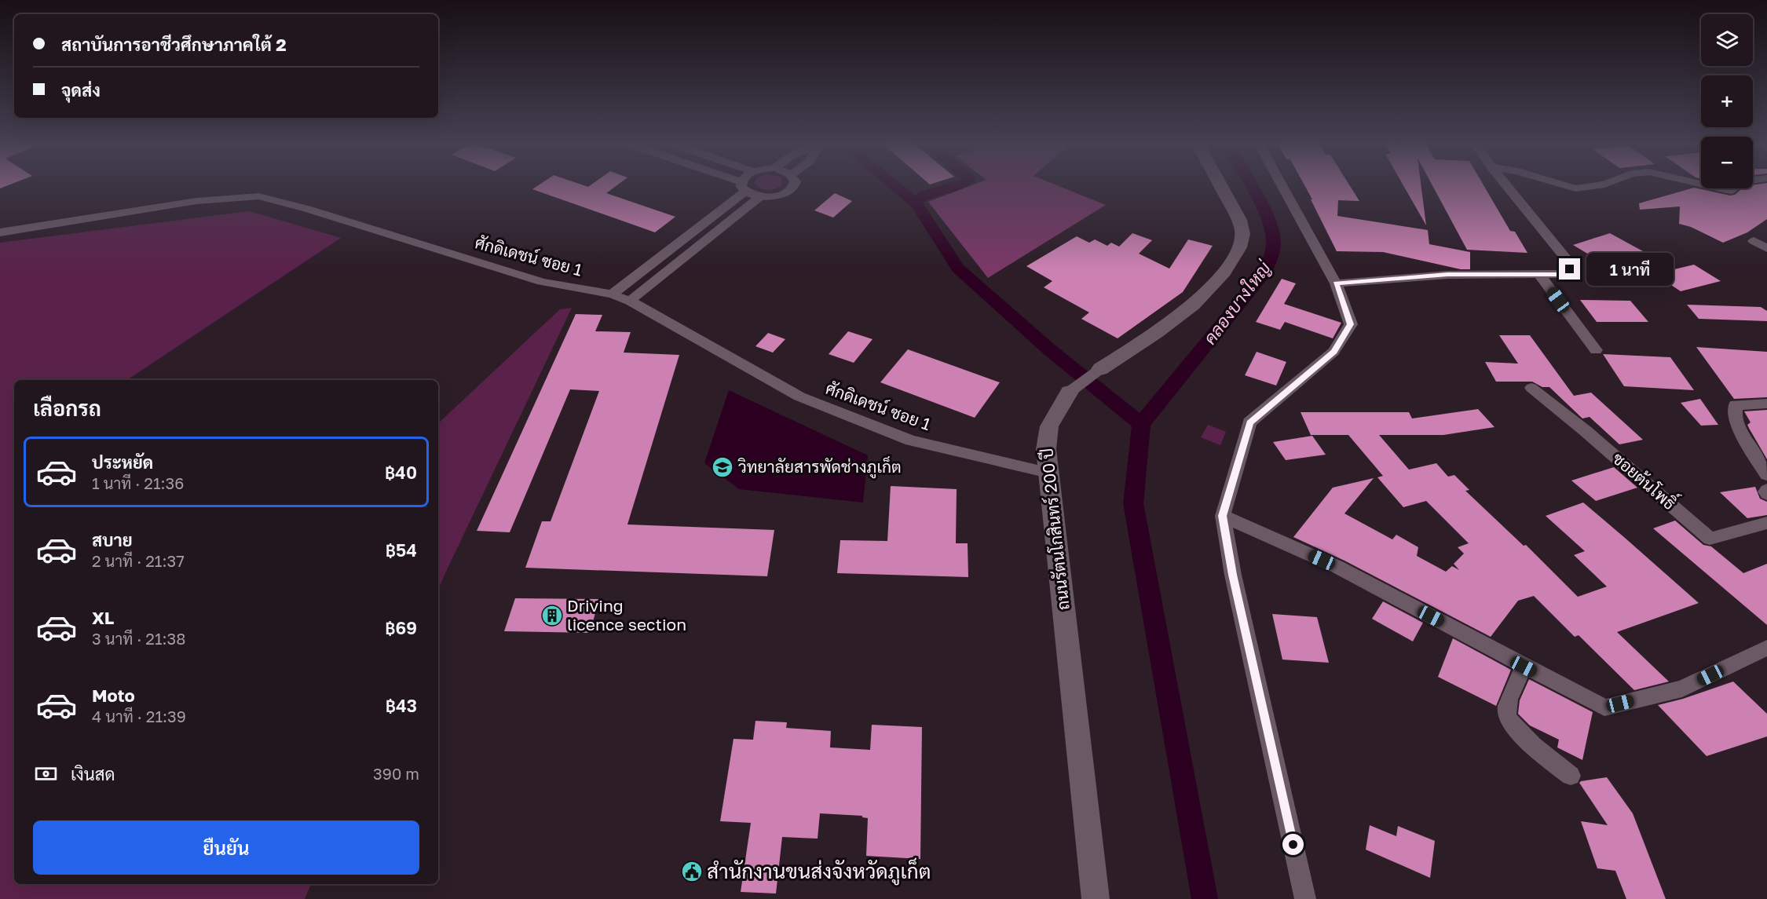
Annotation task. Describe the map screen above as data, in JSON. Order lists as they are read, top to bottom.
{
  "streets": {
    "street": ["ศักดิเดชน์ ซอย 1", "ซอยต้นโพธิ์", "ถนนรัตนโกสินทร์ 200 ปี"]
  },
  "crossings": [
    ["ศักดิเดชน์ ซอย 1", "ถนนรัตนโกสินทร์ 200 ปี"]
  ],
  "water": ["คลองบางใหญ่"],
  "places": {
    "school or university": ["วิทยาลัยสารพัดช่างภูเก็ต"],
    "building": ["Driving licence section"],
    "public building": ["สำนักงานขนส่งจังหวัดภูเก็ต"]
  },
  "page": {
    "map_buttons": ["+", "−"],
    "banner": ["สถาบันการอาชีวศึกษาภาคใต้ 2", "จุดส่ง"],
    "bubble": "1 นาที",
    "heading": "เลือกรถ",
    "list": [
      {
        "name": "ประหยัด",
        "note": "1 นาที · 21:36",
        "value": "฿40"
      },
      {
        "name": "สบาย",
        "note": "2 นาที · 21:37",
        "value": "฿54"
      },
      {
        "name": "XL",
        "note": "3 นาที · 21:38",
        "value": "฿69"
      },
      {
        "name": "Moto",
        "note": "4 นาที · 21:39",
        "value": "฿43"
      }
    ],
    "pay": ["เงินสด", "390 m"],
    "buttons": "ยืนยัน"
  }
}
